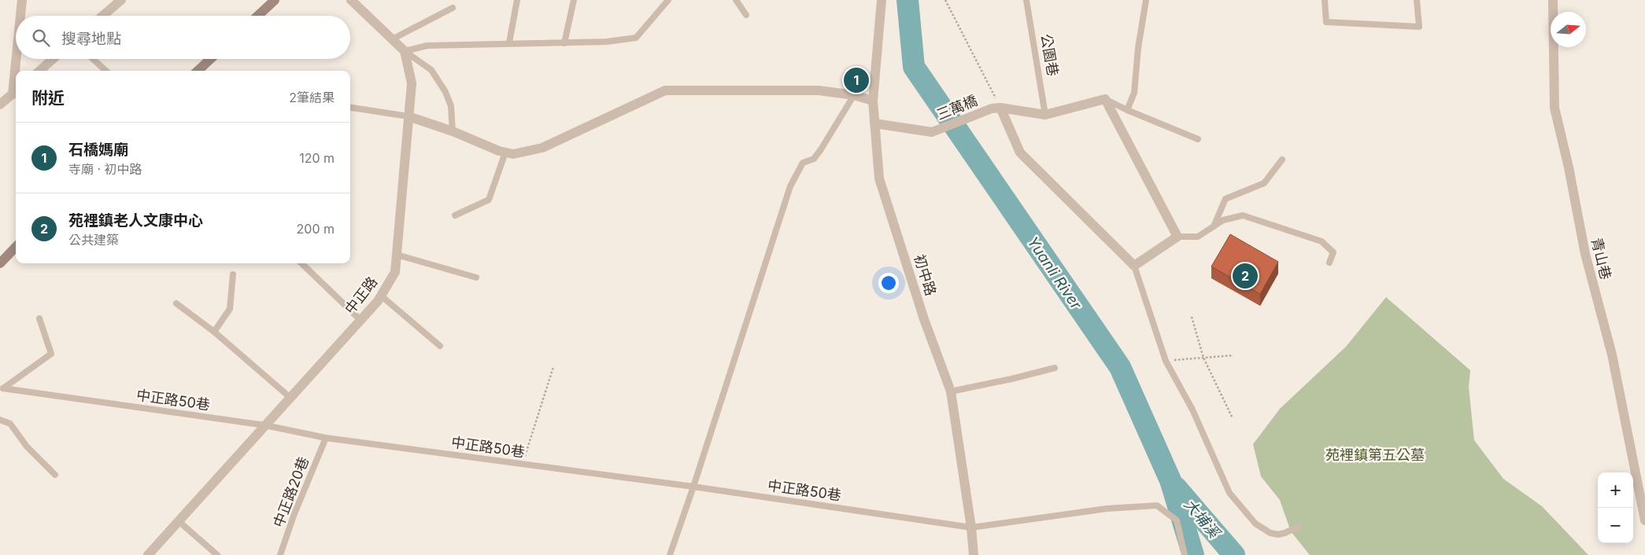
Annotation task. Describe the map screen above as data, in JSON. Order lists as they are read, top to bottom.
{
  "streets": {
    "street": [
      "三萬橋",
      "青山巷",
      "初中路",
      "中正路"
    ],
    "lane": ["公園巷", "中正路50巷", "中正路20巷"]
  },
  "crossings": [
    ["三萬橋", "初中路"],
    ["初中路", "中正路50巷"],
    ["中正路", "中正路50巷"],
    ["中正路50巷", "中正路20巷"]
  ],
  "water": ["Yuanli River", "大埔溪"],
  "parks": ["苑裡鎮第五公墓"],
  "north": "right",
  "page": {
    "search": "搜尋地點",
    "pins": ["1", "2"],
    "heading": ["附近", "2筆結果"],
    "list": [
      {
        "mark": "1",
        "name": "石橋媽廟",
        "note": "寺廟 · 初中路",
        "value": "120 m"
      },
      {
        "mark": "2",
        "name": "苑裡鎮老人文康中心",
        "note": "公共建築",
        "value": "200 m"
      }
    ],
    "map_buttons": ["+", "−"]
  }
}
